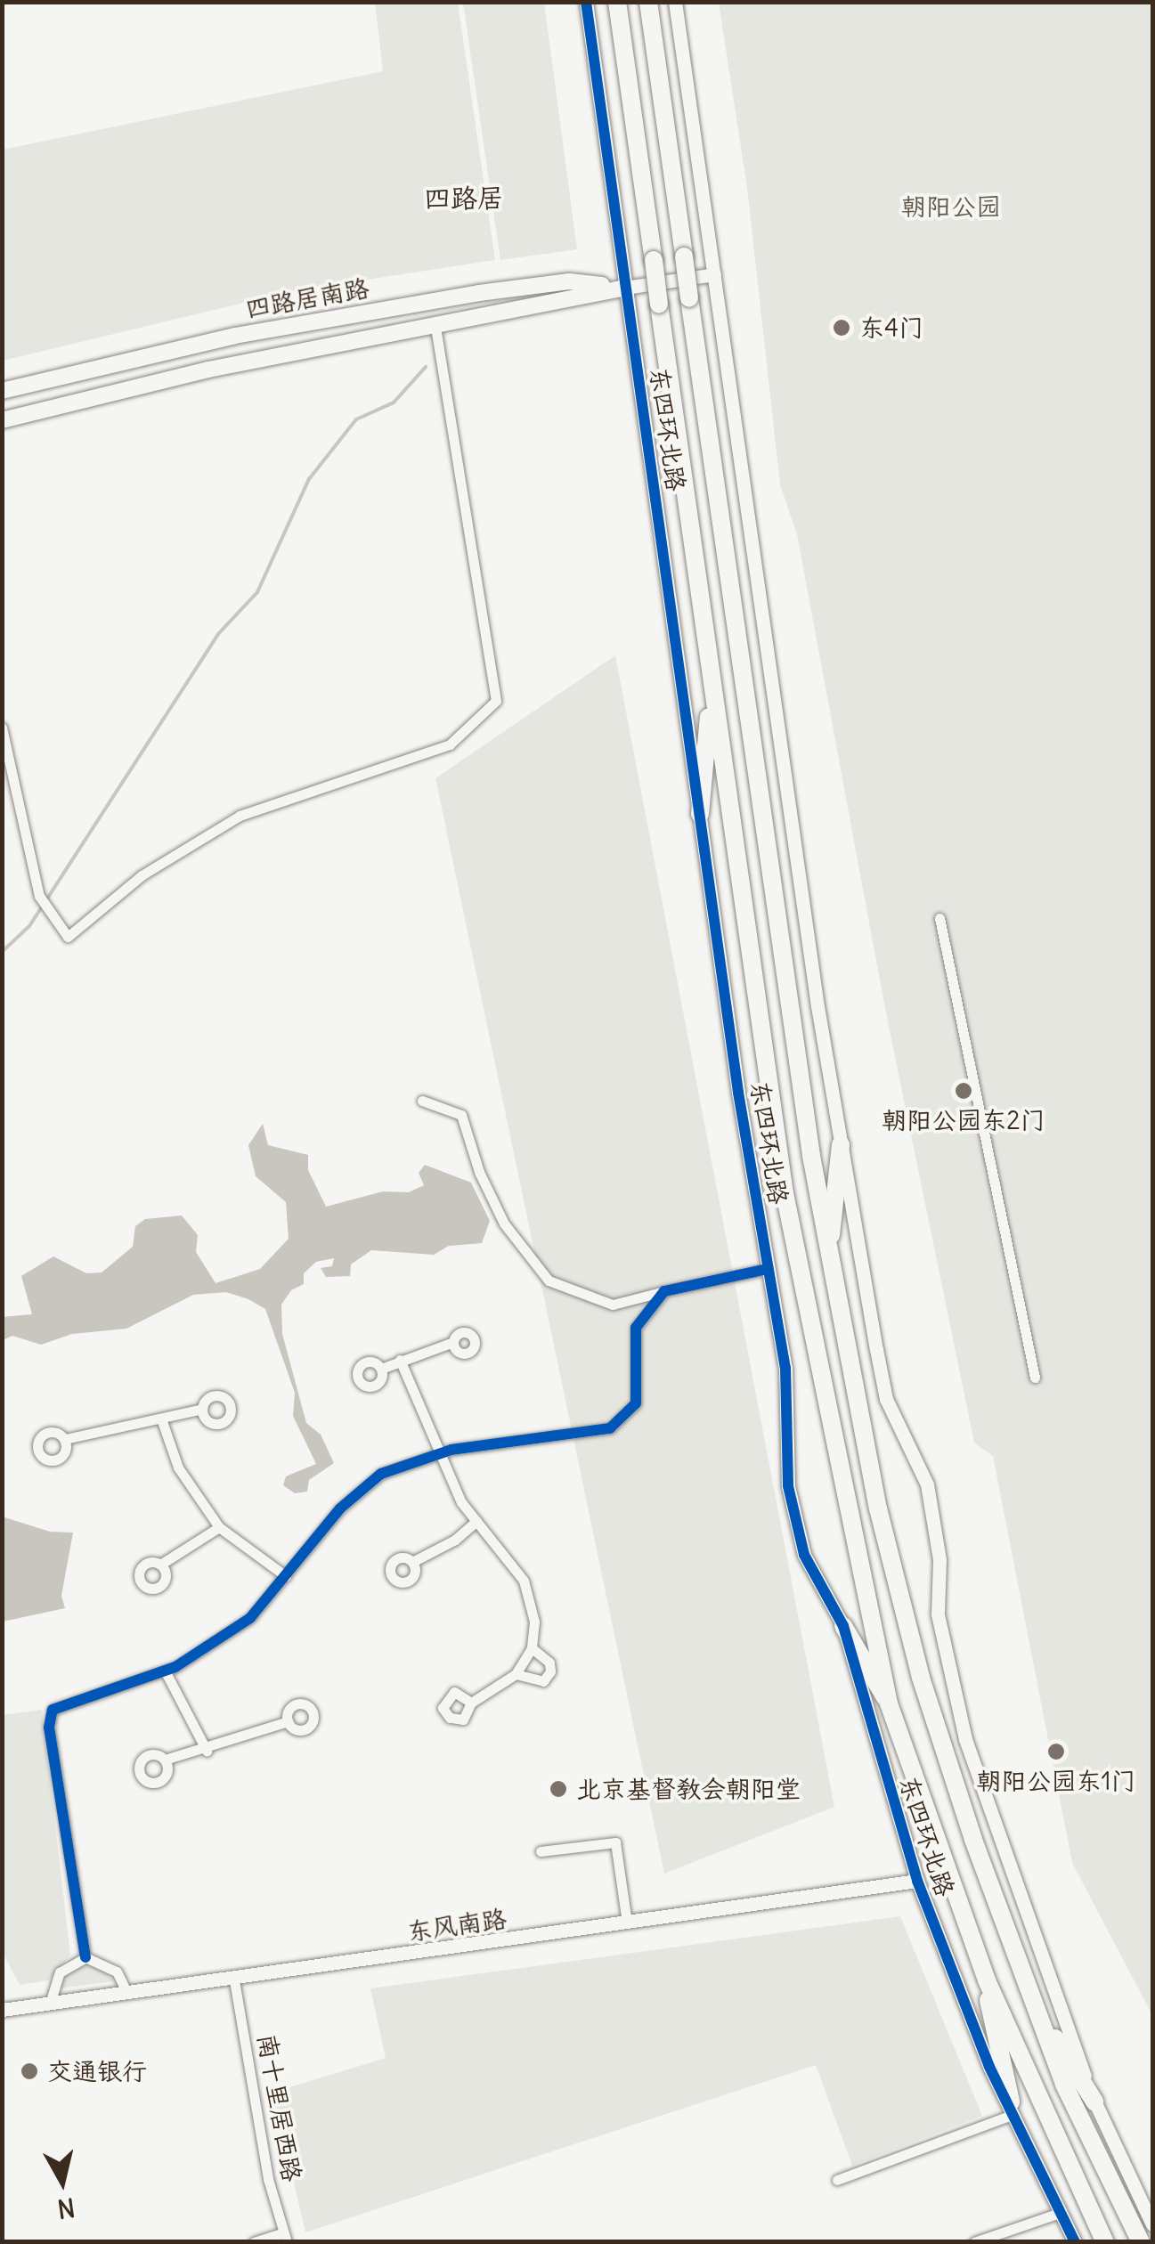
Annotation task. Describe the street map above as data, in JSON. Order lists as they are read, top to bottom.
{
  "streets": {
    "highway": ["东四环北路"],
    "main road": ["四路居南路"],
    "street": ["东风南路", "南十里居西路"]
  },
  "crossings": [
    ["四路居南路", "东四环北路"],
    ["东四环北路", "东风南路"],
    ["东风南路", "南十里居西路"]
  ],
  "districts": ["四路居"],
  "parks": ["朝阳公园"],
  "places": [
    "东4门",
    "朝阳公园东2门",
    "朝阳公园东1门",
    "北京基督教会朝阳堂",
    "交通银行"
  ],
  "north": "bottom"
}
